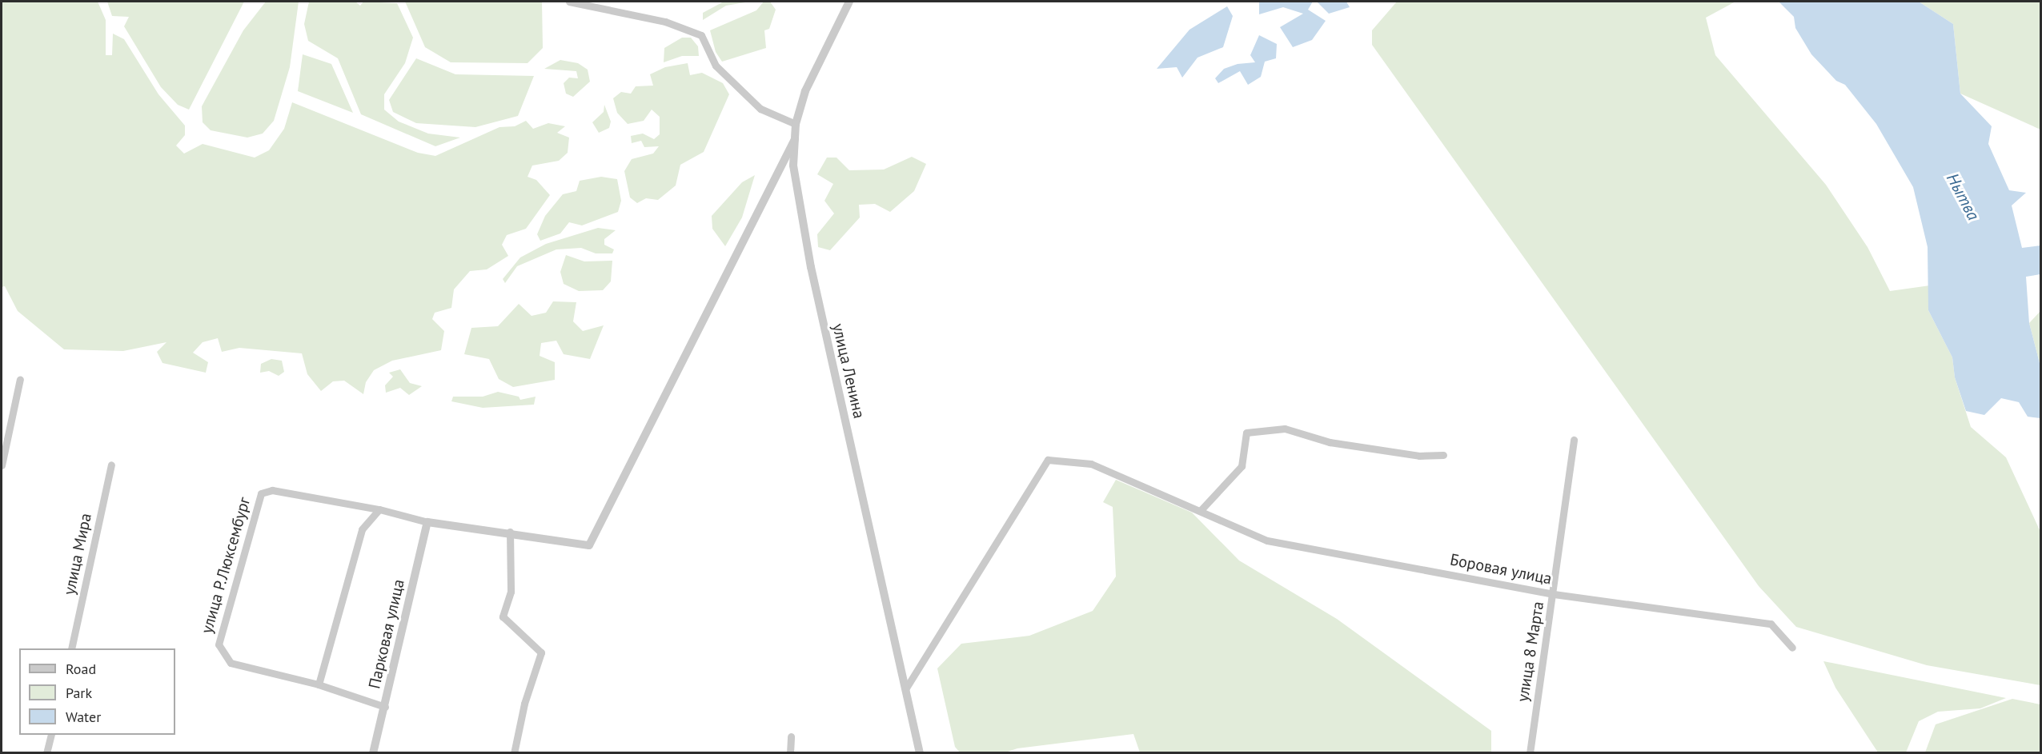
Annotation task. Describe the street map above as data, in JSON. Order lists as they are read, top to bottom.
{
  "streets": {
    "street": [
      "улица Ленина",
      "улица Мира",
      "улица Р.Люксембург",
      "Боровая улица",
      "Парковая улица",
      "улица 8 Марта"
    ]
  },
  "crossings": [
    ["улица Ленина", "Боровая улица"],
    ["Боровая улица", "улица 8 Марта"]
  ],
  "water": ["Нытва"],
  "legend": ["Road", "Park", "Water"]
}
